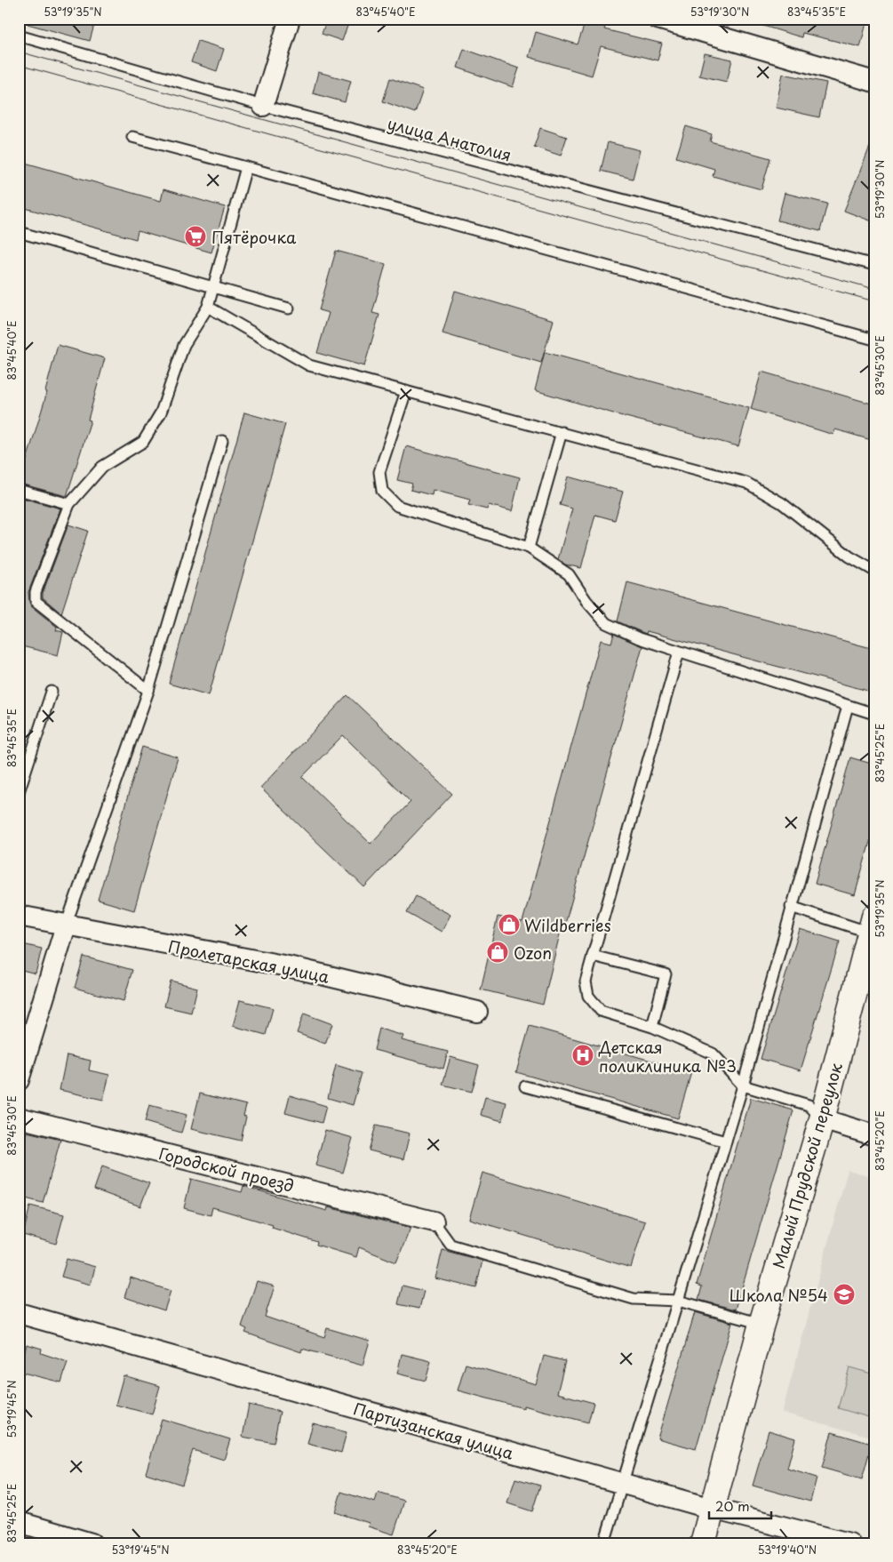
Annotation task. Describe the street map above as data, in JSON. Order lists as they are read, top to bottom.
{
  "streets": {
    "street": [
      "Пролетарская улица",
      "Малый Прудской переулок",
      "Городской проезд",
      "Партизанская улица"
    ],
    "lane": ["улица Анатолия"]
  },
  "crossings": [
    ["Малый Прудской переулок", "Партизанская улица"]
  ],
  "places": {
    "supermarket": ["Пятёрочка"],
    "shop": ["Wildberries", "Ozon"],
    "hospital": ["Детская поликлиника №3"],
    "school or university": ["Школа №54"]
  },
  "scale_bar": "20 m",
  "coordinates": [
    "53°19'35\"N",
    "83°45'40\"E",
    "53°19'30\"N",
    "83°45'35\"E",
    "83°45'30\"E",
    "83°45'25\"E",
    "83°45'20\"E",
    "53°19'45\"N",
    "53°19'40\"N"
  ]
}
